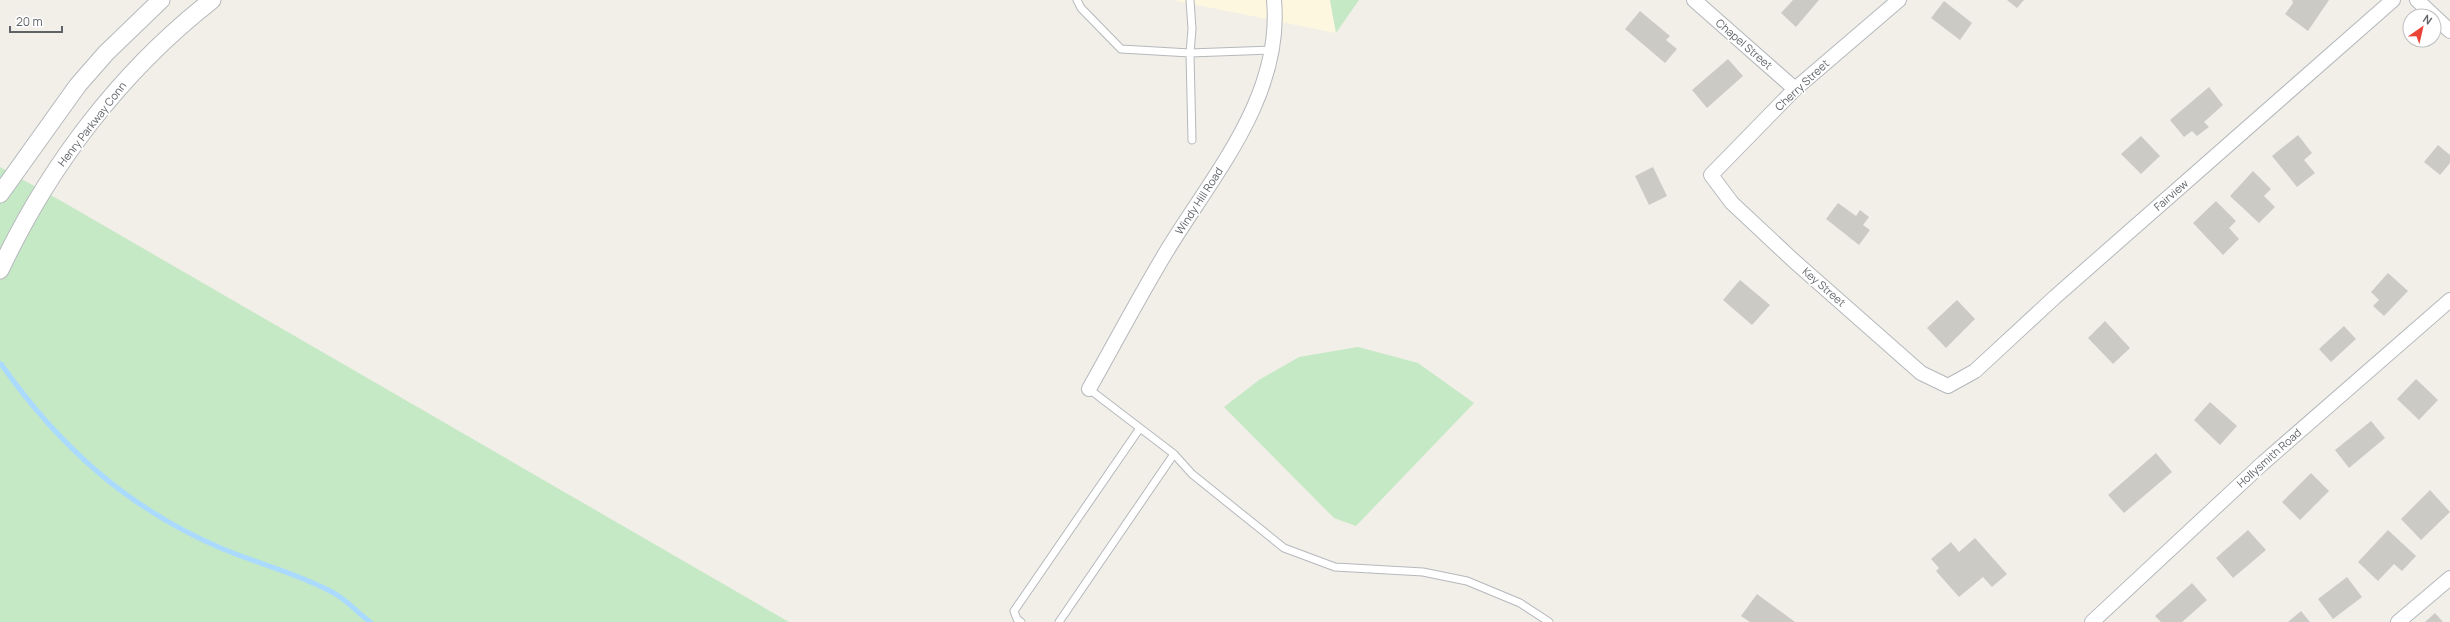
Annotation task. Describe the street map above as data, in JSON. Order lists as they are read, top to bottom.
{
  "streets": {
    "street": [
      "Chapel Street",
      "Cherry Street",
      "Henry Parkway Conn",
      "Fairview",
      "Windy Hill Road",
      "Key Street",
      "Hollysmith Road"
    ]
  },
  "crossings": [
    ["Chapel Street", "Cherry Street"],
    ["Cherry Street", "Key Street"],
    ["Fairview", "Key Street"]
  ],
  "scale_bar": "20 m",
  "north": "top right"
}
